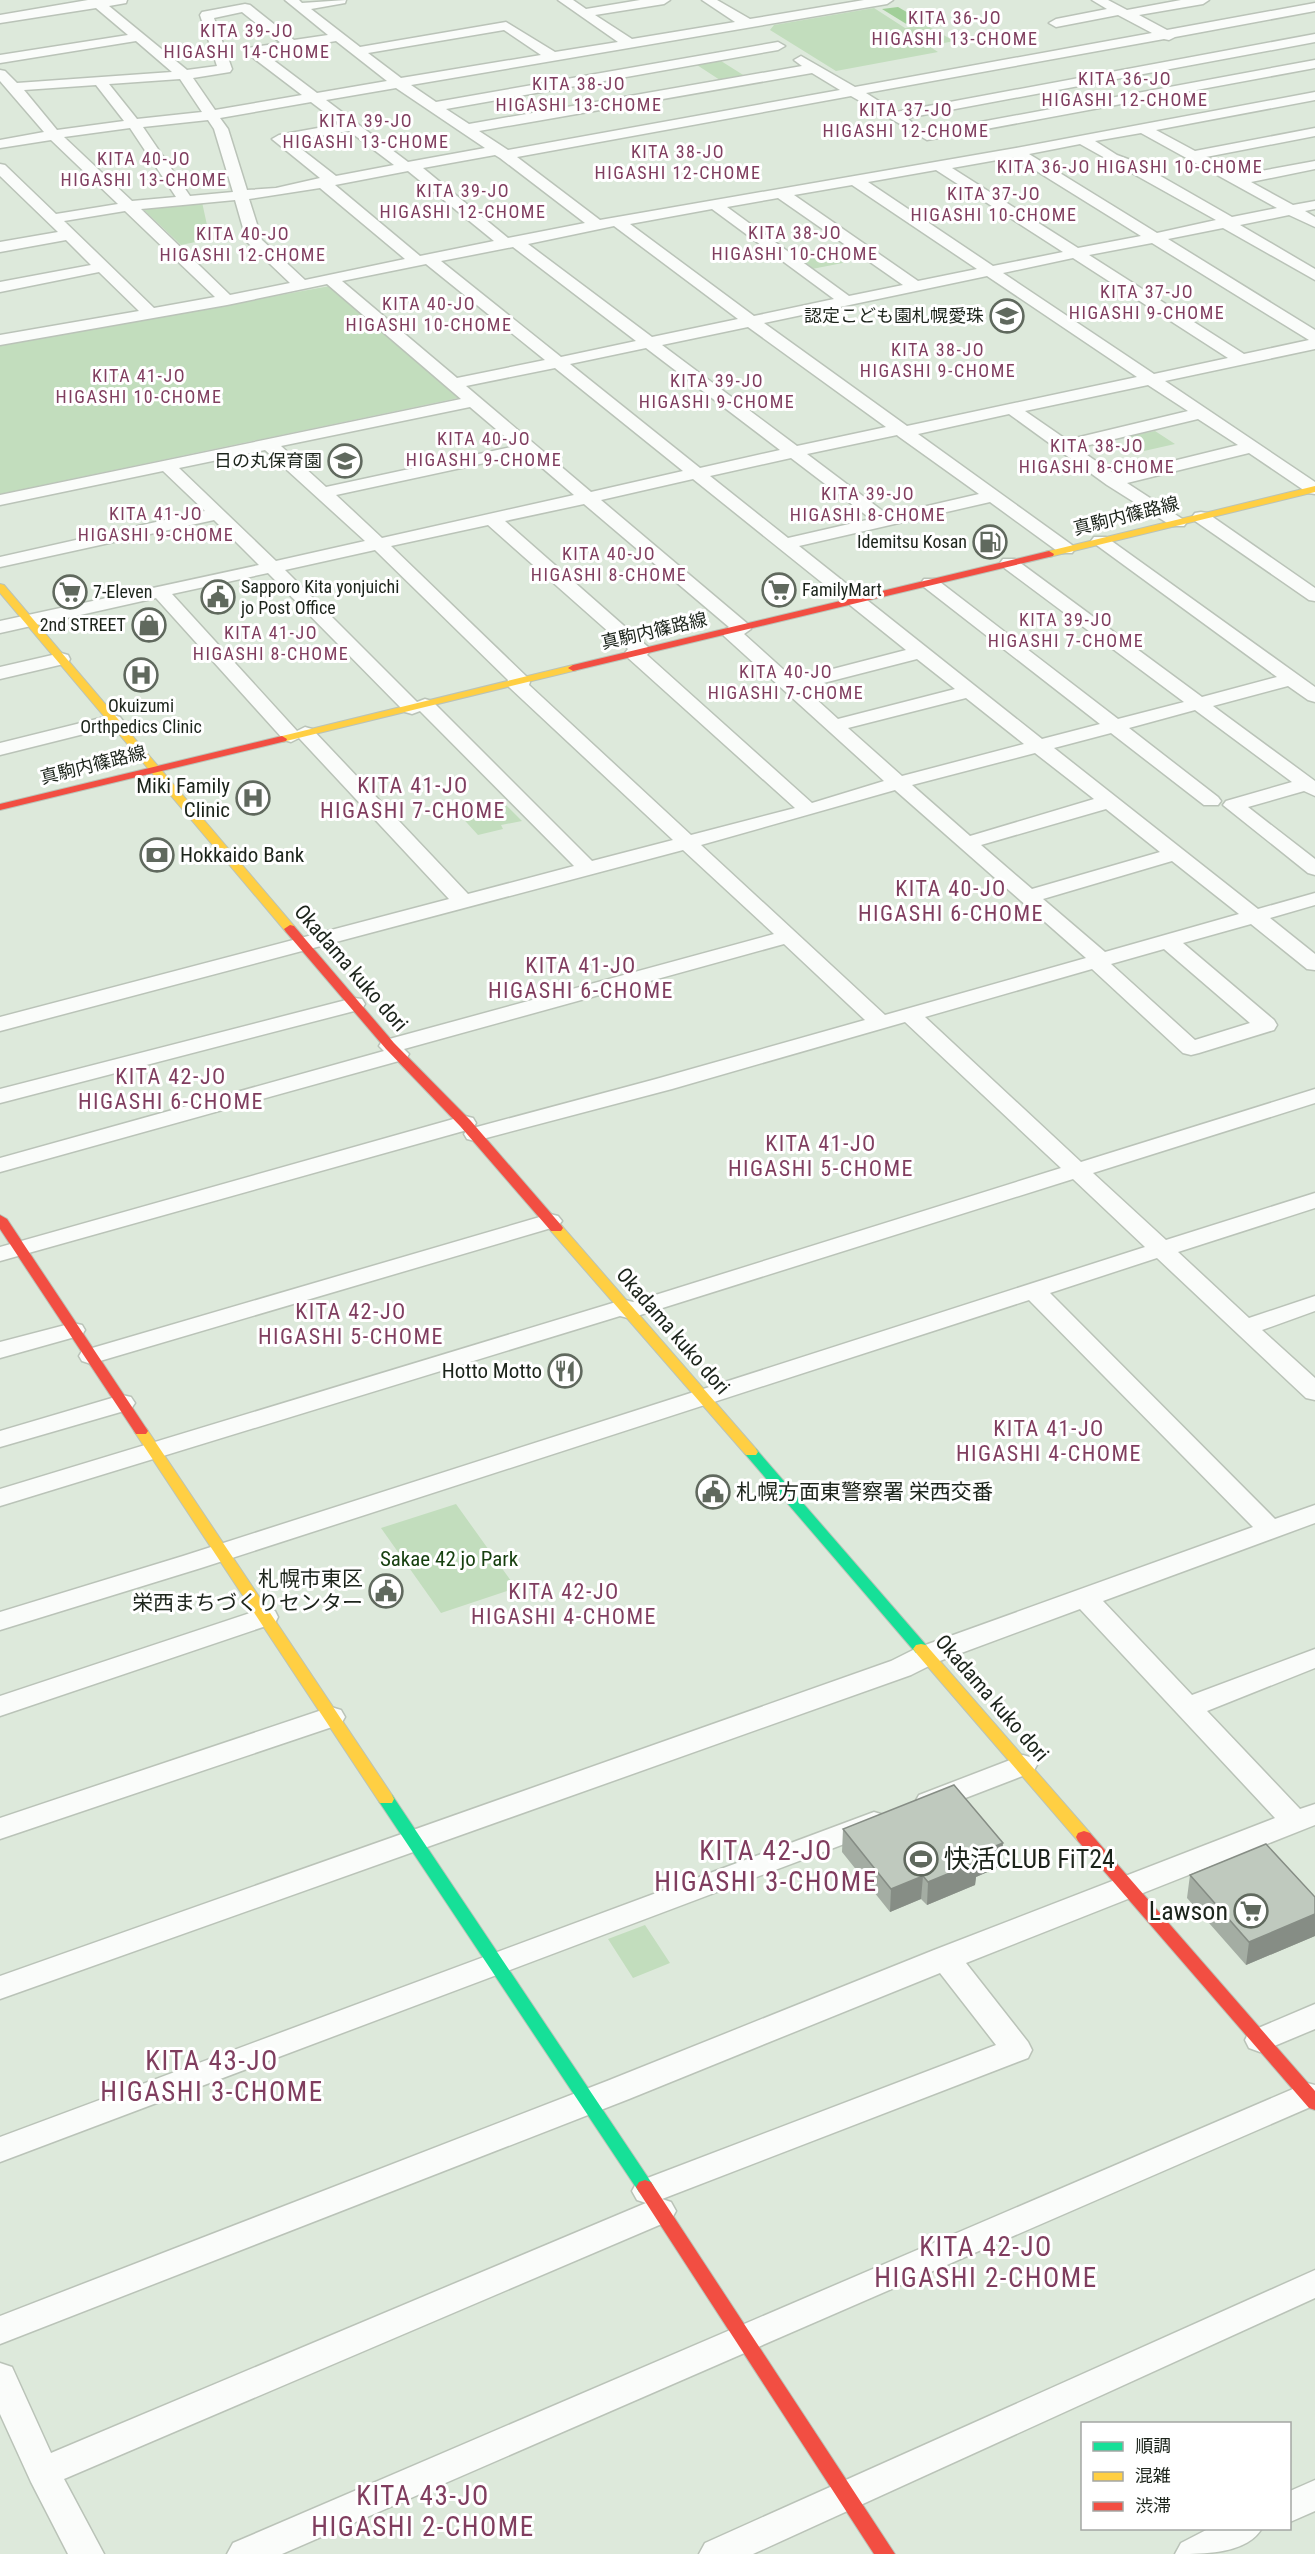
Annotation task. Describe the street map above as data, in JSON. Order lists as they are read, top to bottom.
{
  "streets": {
    "main road": ["真駒内篠路線", "Okadama kuko dori"]
  },
  "crossings": [
    ["真駒内篠路線", "Okadama kuko dori"]
  ],
  "districts": [
    "KITA 36-JO HIGASHI 13-CHOME",
    "KITA 39-JO HIGASHI 14-CHOME",
    "KITA 36-JO HIGASHI 12-CHOME",
    "KITA 38-JO HIGASHI 13-CHOME",
    "KITA 37-JO HIGASHI 12-CHOME",
    "KITA 39-JO HIGASHI 13-CHOME",
    "KITA 38-JO HIGASHI 12-CHOME",
    "KITA 40-JO HIGASHI 13-CHOME",
    "KITA 36-JO HIGASHI 10-CHOME",
    "KITA 39-JO HIGASHI 12-CHOME",
    "KITA 37-JO HIGASHI 10-CHOME",
    "KITA 38-JO HIGASHI 10-CHOME",
    "KITA 40-JO HIGASHI 12-CHOME",
    "KITA 37-JO HIGASHI 9-CHOME",
    "KITA 40-JO HIGASHI 10-CHOME",
    "KITA 38-JO HIGASHI 9-CHOME",
    "KITA 41-JO HIGASHI 10-CHOME",
    "KITA 39-JO HIGASHI 9-CHOME",
    "KITA 40-JO HIGASHI 9-CHOME",
    "KITA 38-JO HIGASHI 8-CHOME",
    "KITA 39-JO HIGASHI 8-CHOME",
    "KITA 41-JO HIGASHI 9-CHOME",
    "KITA 40-JO HIGASHI 8-CHOME",
    "KITA 39-JO HIGASHI 7-CHOME",
    "KITA 41-JO HIGASHI 8-CHOME",
    "KITA 40-JO HIGASHI 7-CHOME",
    "KITA 41-JO HIGASHI 7-CHOME",
    "KITA 40-JO HIGASHI 6-CHOME",
    "KITA 41-JO HIGASHI 6-CHOME",
    "KITA 42-JO HIGASHI 6-CHOME",
    "KITA 41-JO HIGASHI 5-CHOME",
    "KITA 42-JO HIGASHI 5-CHOME",
    "KITA 41-JO HIGASHI 4-CHOME",
    "KITA 42-JO HIGASHI 4-CHOME",
    "KITA 42-JO HIGASHI 3-CHOME",
    "KITA 43-JO HIGASHI 3-CHOME",
    "KITA 42-JO HIGASHI 2-CHOME",
    "KITA 43-JO HIGASHI 2-CHOME"
  ],
  "parks": ["Sakae 42 jo Park"],
  "places": {
    "school or university": ["認定こども園札幌愛珠", "日の丸保育園"],
    "fuel station": ["Idemitsu Kosan"],
    "supermarket": ["FamilyMart", "7-Eleven", "Lawson"],
    "public building": ["Sapporo Kita yonjuichi jo Post Office", "札幌方面東警察署 栄西交番", "札幌市東区 栄西まちづくりセンター"],
    "shop": ["2nd STREET"],
    "hospital": ["Okuizumi Orthpedics Clinic", "Miki Family Clinic"],
    "bank": ["Hokkaido Bank"],
    "restaurant": ["Hotto Motto"],
    "sports": ["快活CLUB FiT24"]
  },
  "legend": ["順調", "混雑", "渋滞"]
}
